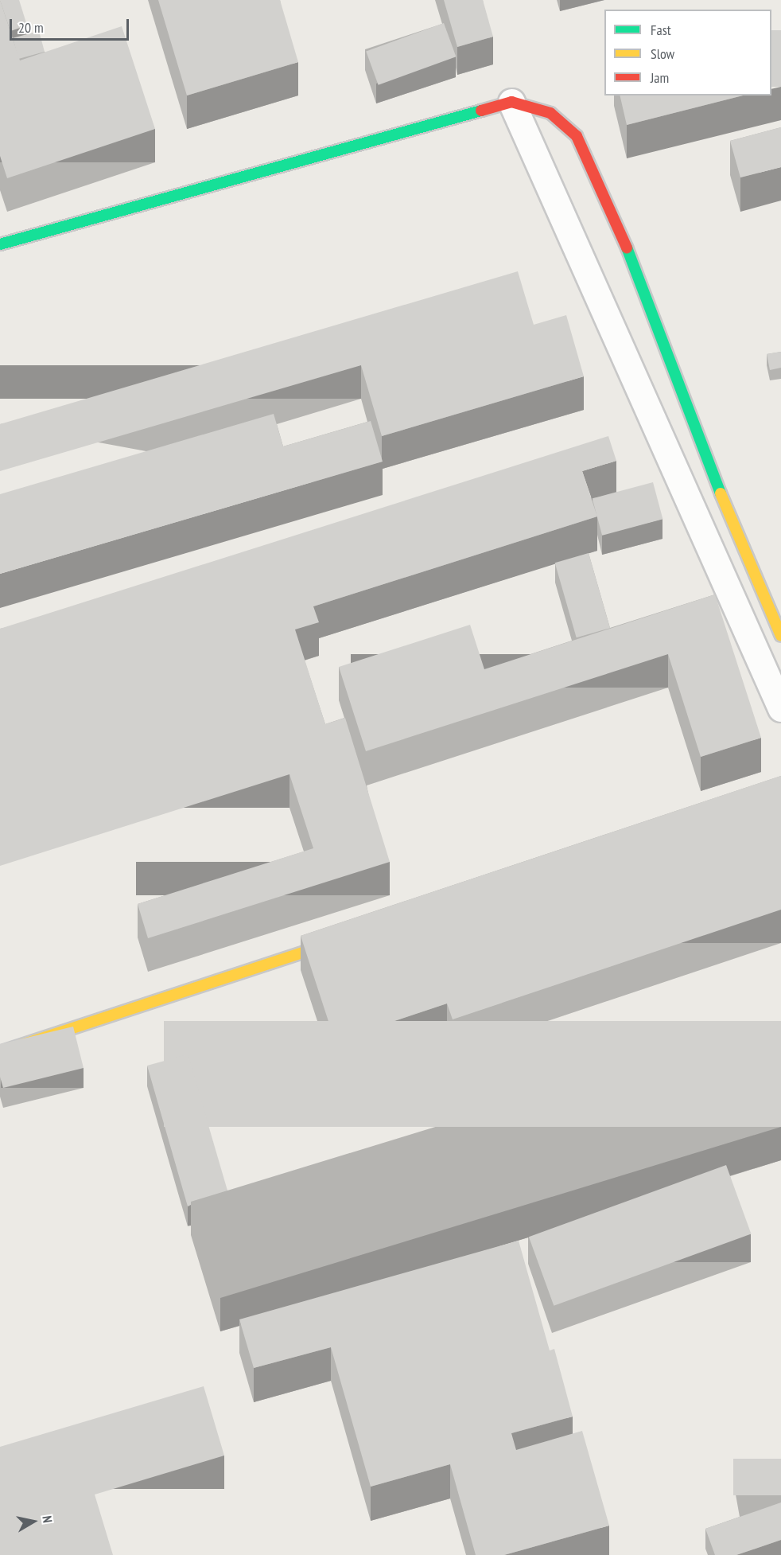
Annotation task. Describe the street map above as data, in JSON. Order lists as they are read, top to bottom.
{
  "legend": ["Fast", "Slow", "Jam"],
  "scale_bar": "20 m",
  "north": "right"
}
